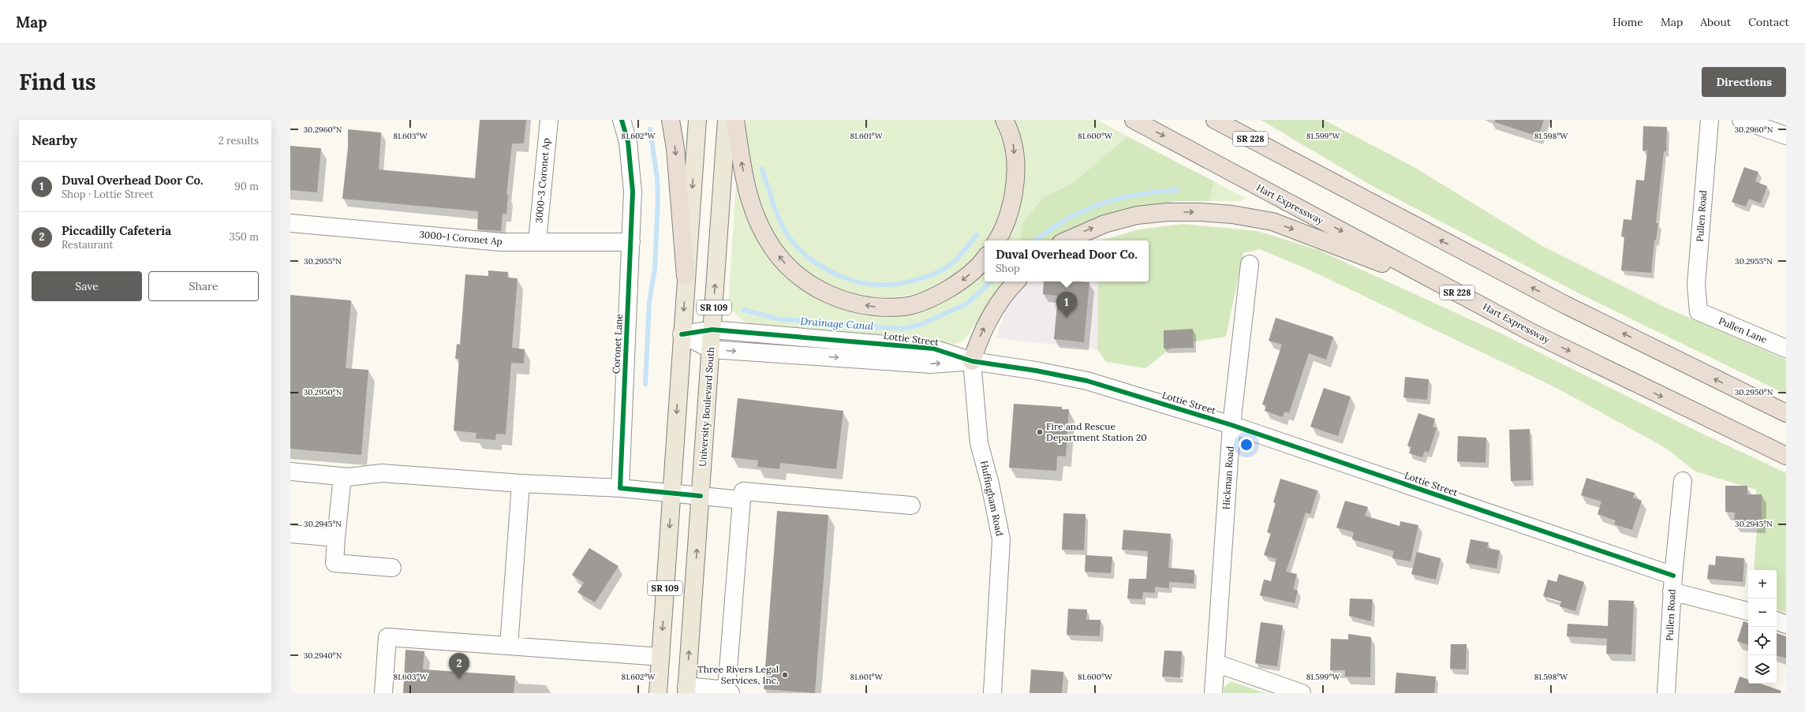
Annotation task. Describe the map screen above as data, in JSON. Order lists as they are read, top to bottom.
{
  "streets": {
    "highway": ["SR 228", "Hart Expressway"],
    "main road": ["SR 109", "University Boulevard South"],
    "street": [
      "3000-3 Coronet Ap",
      "Pullen Road",
      "3000-1 Coronet Ap",
      "Pullen Lane",
      "Lottie Street",
      "Coronet Lane",
      "Hickman Road",
      "Huffingham Road"
    ]
  },
  "crossings": [
    ["3000-3 Coronet Ap", "3000-1 Coronet Ap"],
    ["Pullen Road", "Pullen Lane"],
    ["Pullen Road", "Lottie Street"],
    ["3000-1 Coronet Ap", "Coronet Lane"],
    ["SR 109", "Lottie Street"],
    ["Lottie Street", "University Boulevard South"],
    ["Lottie Street", "Hickman Road"],
    ["Lottie Street", "Huffingham Road"]
  ],
  "water": ["Drainage Canal"],
  "places": ["Fire and Rescue Department Station 20", "Three Rivers Legal Services, Inc."],
  "page": {
    "header": "Map",
    "nav": [
      "Home",
      "Map",
      "About",
      "Contact"
    ],
    "buttons": [
      "Directions",
      ["Save", "Share"]
    ],
    "title": "Find us",
    "heading": ["Nearby", "2 results"],
    "list": [
      {
        "mark": "1",
        "name": "Duval Overhead Door Co.",
        "note": "Shop · Lottie Street",
        "value": "90 m"
      },
      {
        "mark": "2",
        "name": "Piccadilly Cafeteria",
        "note": "Restaurant",
        "value": "350 m"
      }
    ],
    "popup": ["Duval Overhead Door Co.", "Shop"],
    "pins": ["1", "2"],
    "map_buttons": ["+", "−"]
  },
  "coordinates": [
    "30.2960°N",
    "81.603°W",
    "81.602°W",
    "81.601°W",
    "81.600°W",
    "81.599°W",
    "81.598°W",
    "30.2955°N",
    "30.2950°N",
    "30.2945°N",
    "30.2940°N"
  ]
}
